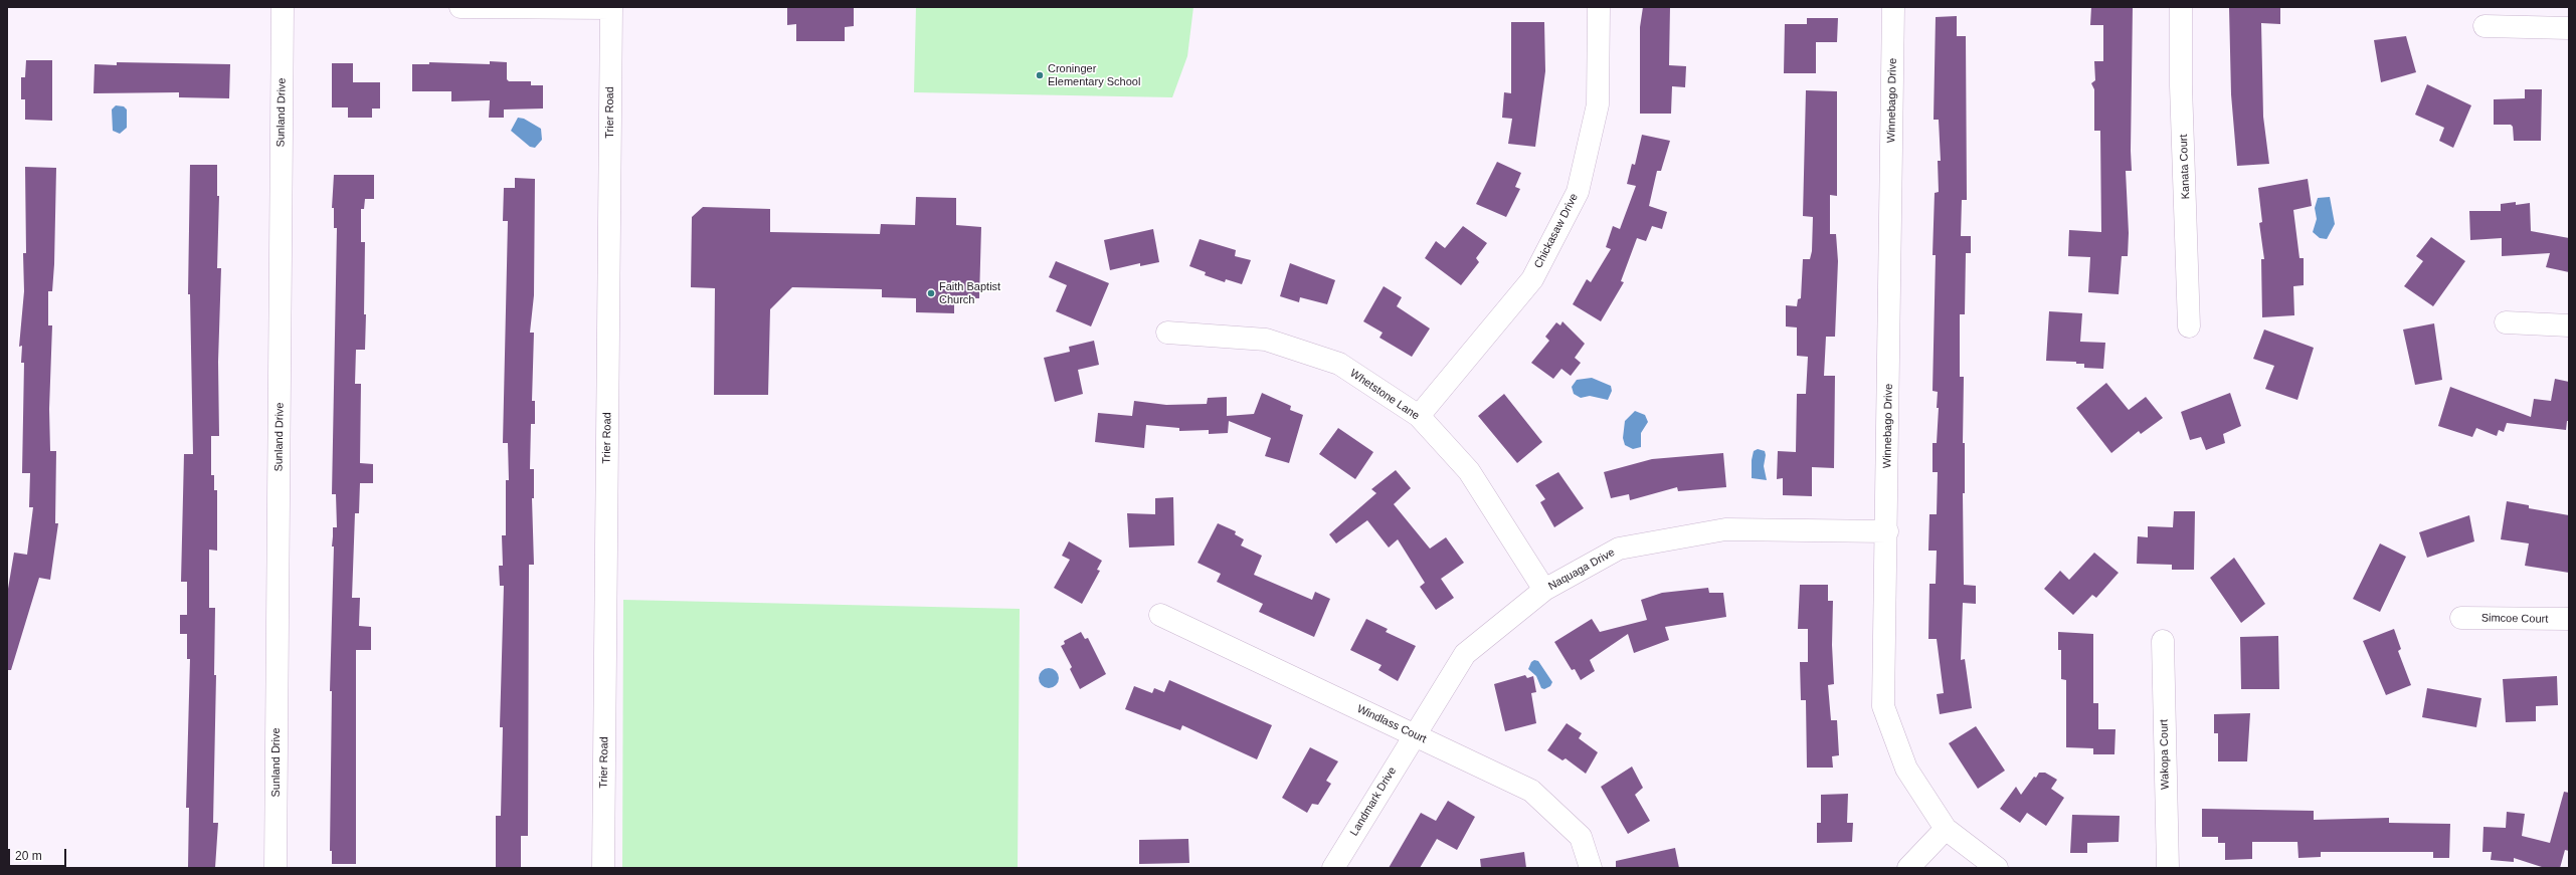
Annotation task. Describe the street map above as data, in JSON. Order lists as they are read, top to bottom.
{
  "streets": {
    "street": [
      "Winnebago Drive",
      "Sunland Drive",
      "Trier Road",
      "Kanata Court",
      "Chickasaw Drive",
      "Whetstone Lane",
      "Naquaga Drive",
      "Simcoe Court",
      "Windlass Court",
      "Wakopa Court",
      "Landmark Drive"
    ]
  },
  "crossings": [
    ["Winnebago Drive", "Naquaga Drive"],
    ["Chickasaw Drive", "Whetstone Lane"],
    ["Whetstone Lane", "Naquaga Drive"],
    ["Naquaga Drive", "Windlass Court"],
    ["Naquaga Drive", "Landmark Drive"],
    ["Windlass Court", "Landmark Drive"]
  ],
  "places": ["Croninger Elementary School", "Faith Baptist Church"],
  "scale_bar": "20 m"
}
